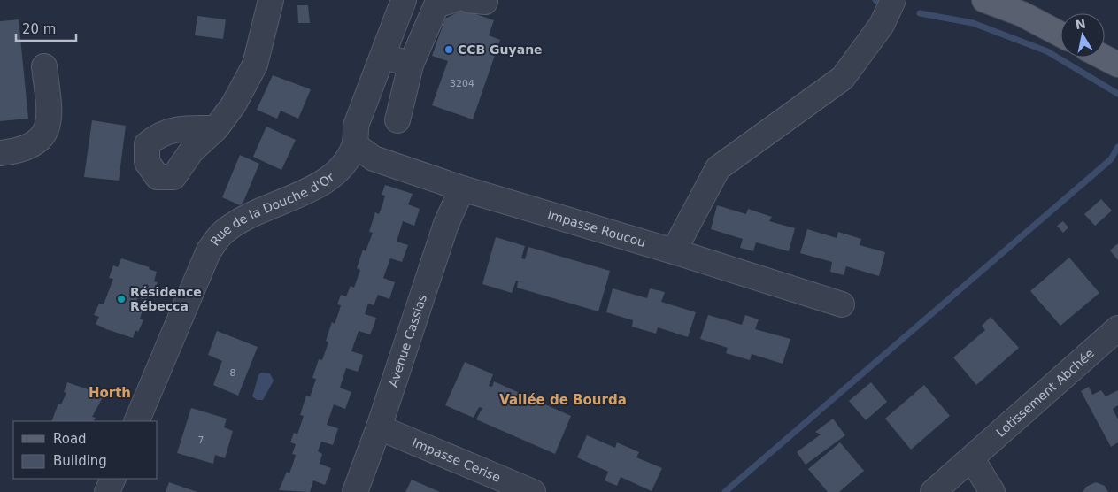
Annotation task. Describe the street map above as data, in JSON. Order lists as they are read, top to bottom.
{
  "streets": {
    "street": [
      "Rue de la Douche d'Or",
      "Impasse Roucou",
      "Avenue Cassias",
      "Lotissement Abchée",
      "Impasse Cerise"
    ]
  },
  "crossings": [
    ["Rue de la Douche d'Or", "Impasse Roucou"],
    ["Impasse Roucou", "Avenue Cassias"],
    ["Avenue Cassias", "Impasse Cerise"]
  ],
  "districts": ["Horth", "Vallée de Bourda"],
  "places": ["CCB Guyane", "Résidence Rébecca"],
  "house_numbers": ["3204", "8", "7"],
  "legend": ["Road", "Building"],
  "scale_bar": "20 m",
  "north": "top"
}
